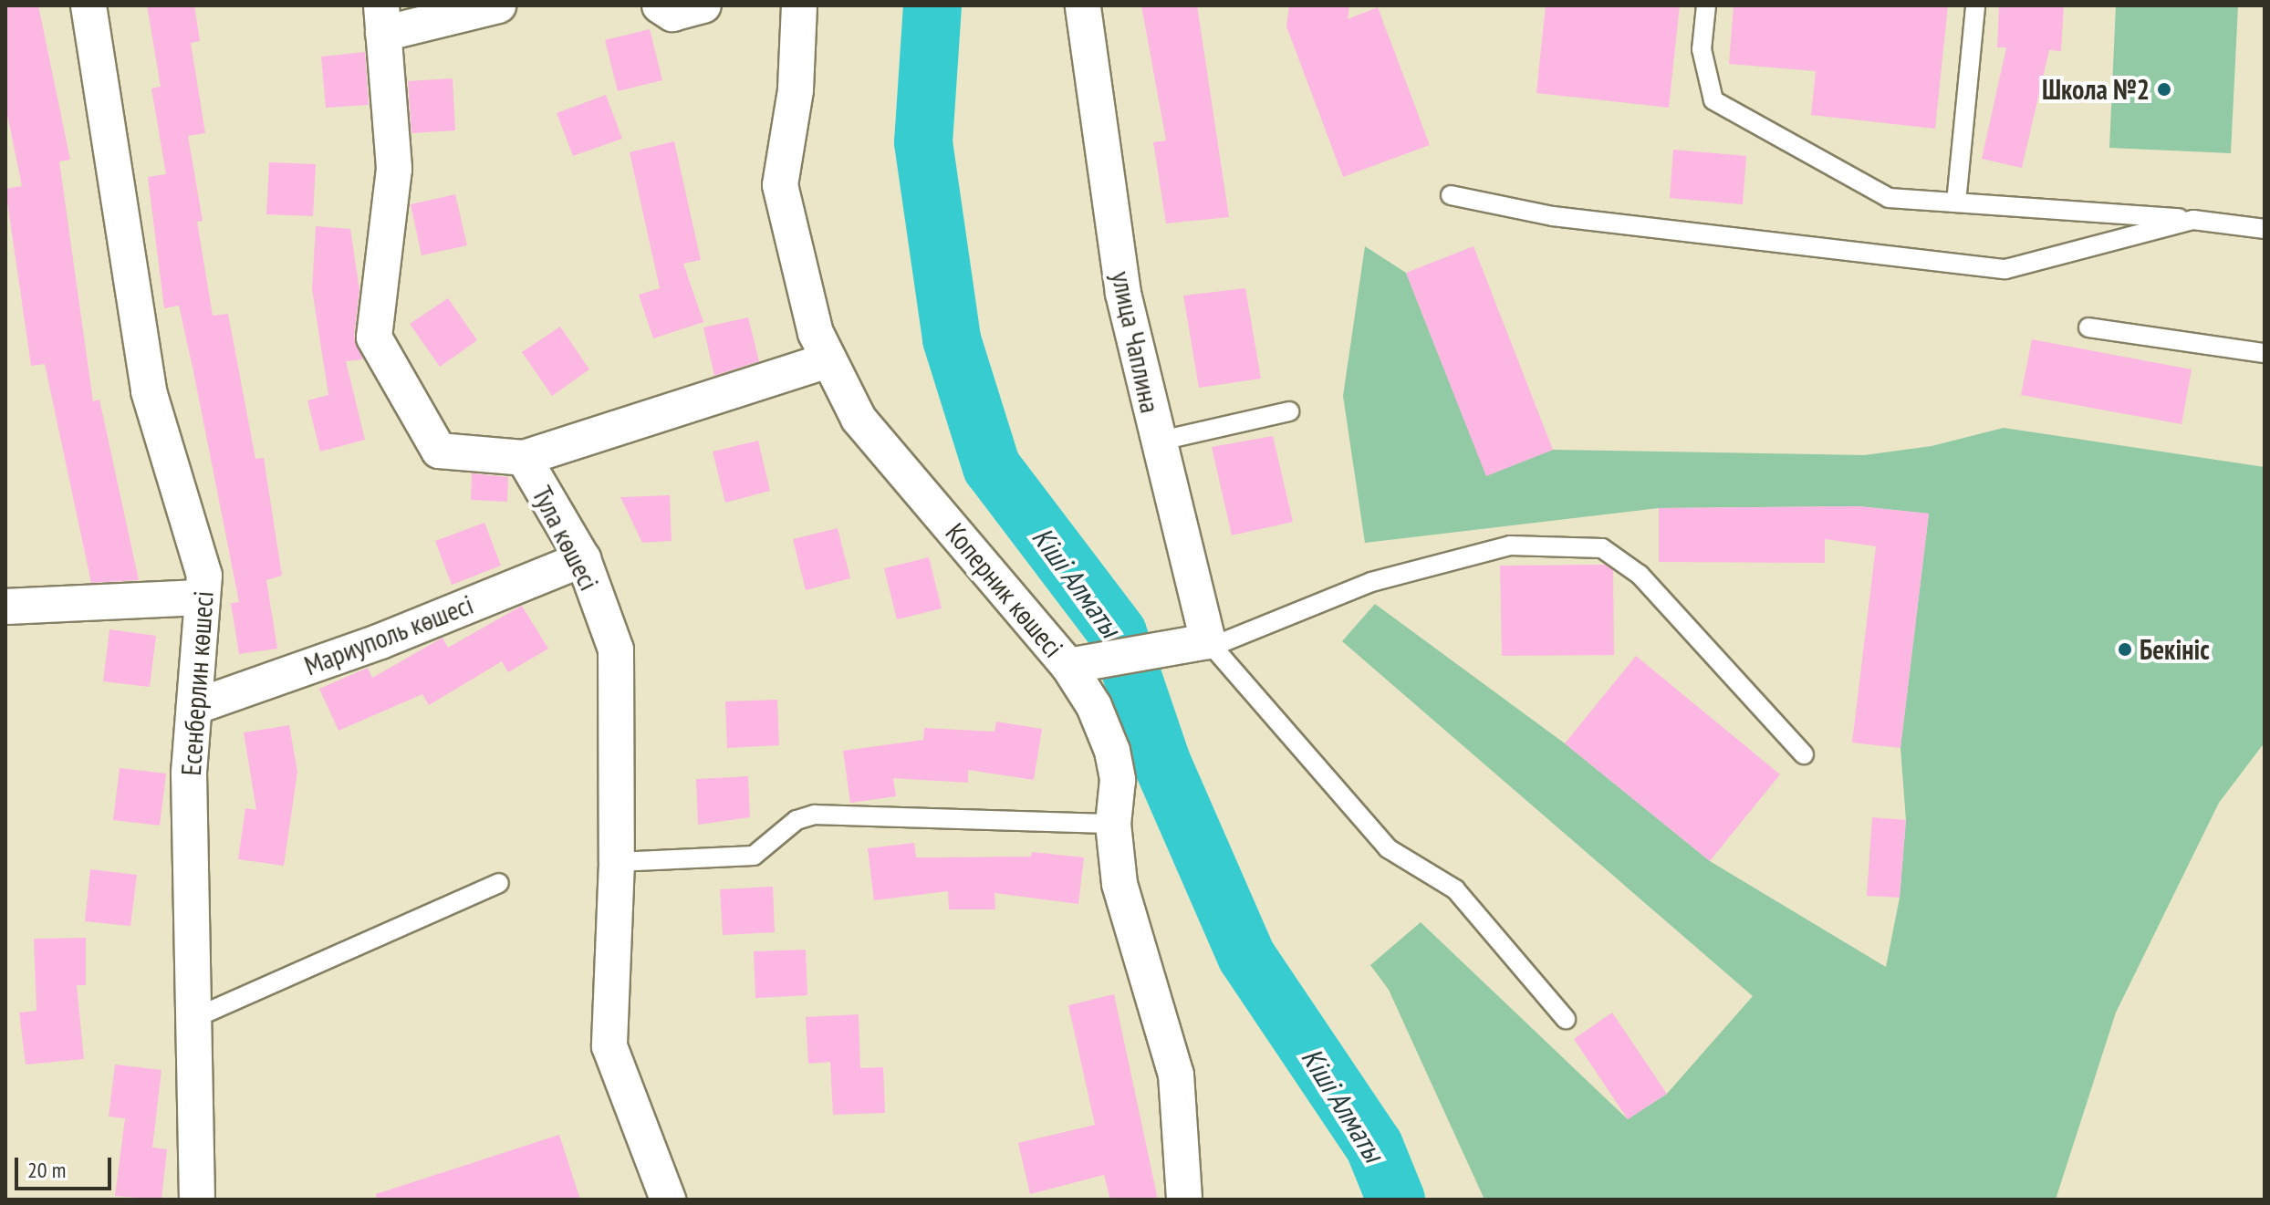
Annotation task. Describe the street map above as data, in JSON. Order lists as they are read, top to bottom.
{
  "streets": {
    "street": [
      "улица Чаплина",
      "Тула көшесі",
      "Коперник көшесі",
      "Мариуполь көшесі",
      "Есенберлин көшесі"
    ]
  },
  "crossings": [
    ["Тула көшесі", "Мариуполь көшесі"],
    ["Мариуполь көшесі", "Есенберлин көшесі"]
  ],
  "water": ["Кіші Алматы"],
  "places": ["Школа №2", "Бекініс"],
  "scale_bar": "20 m"
}
